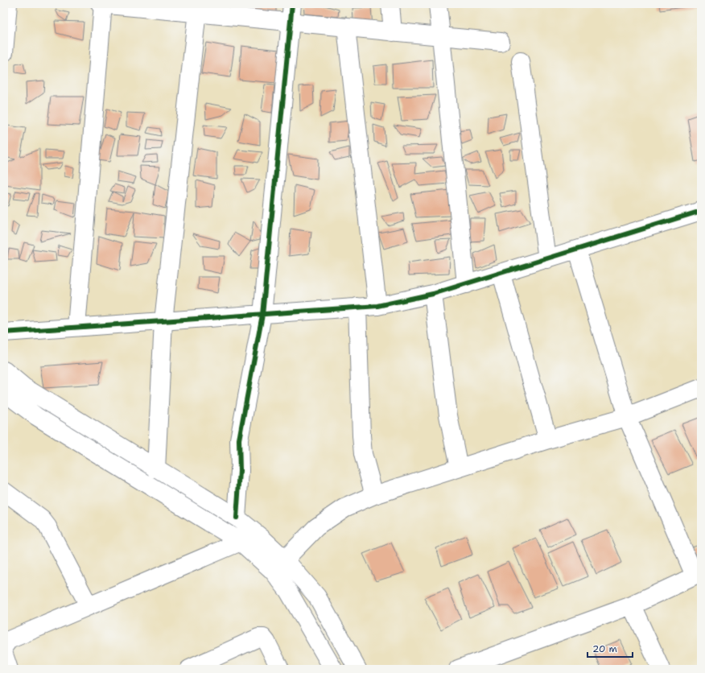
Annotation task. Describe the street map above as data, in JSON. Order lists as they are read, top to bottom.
{
  "scale_bar": "20 m"
}
